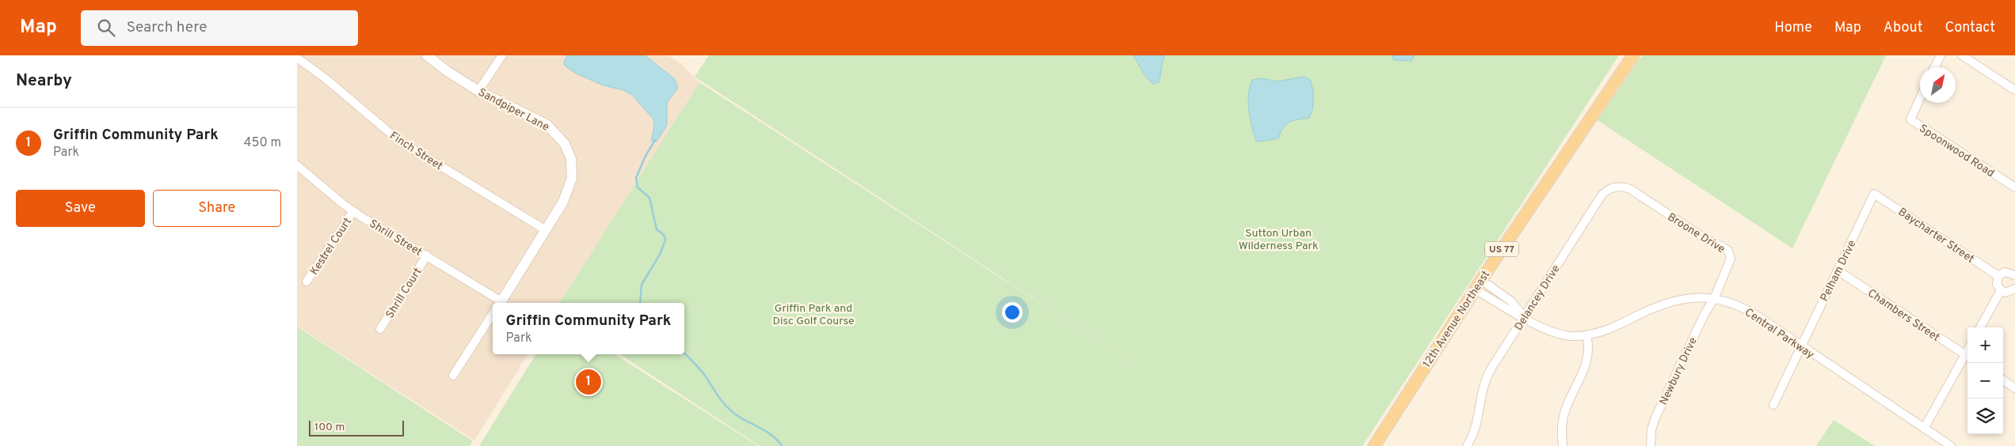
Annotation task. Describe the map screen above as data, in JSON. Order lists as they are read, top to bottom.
{
  "streets": {
    "main road": ["US 77", "12th Avenue Northeast"],
    "street": [
      "Sandpiper Lane",
      "Finch Street",
      "Spoonwood Road",
      "Broone Drive",
      "Baycharter Street",
      "Shrill Street",
      "Kestrel Court",
      "Pelham Drive",
      "Shrill Court",
      "Delancey Drive",
      "Chambers Street",
      "Central Parkway",
      "Newbury Drive"
    ]
  },
  "crossings": [
    ["Sandpiper Lane", "Finch Street"],
    ["Broone Drive", "Delancey Drive"],
    ["Broone Drive", "Central Parkway"],
    ["Broone Drive", "Newbury Drive"],
    ["Baycharter Street", "Pelham Drive"],
    ["Shrill Street", "Kestrel Court"],
    ["Shrill Street", "Shrill Court"],
    ["Pelham Drive", "Chambers Street"],
    ["Pelham Drive", "Central Parkway"],
    ["Delancey Drive", "Central Parkway"],
    ["12th Avenue Northeast", "Central Parkway"],
    ["Central Parkway", "Newbury Drive"]
  ],
  "parks": ["Sutton Urban Wilderness Park", "Griffin Park and Disc Golf Course"],
  "scale_bar": "100 m",
  "north": "top right",
  "page": {
    "header": "Map",
    "search": "Search here",
    "nav": [
      "Home",
      "Map",
      "About",
      "Contact"
    ],
    "heading": "Nearby",
    "list": [
      {
        "mark": "1",
        "name": "Griffin Community Park",
        "note": "Park",
        "value": "450 m"
      }
    ],
    "buttons": ["Save", "Share"],
    "popup": ["Griffin Community Park", "Park"],
    "map_buttons": ["+", "−"],
    "pins": "1",
    "scale": "100 m"
  }
}
